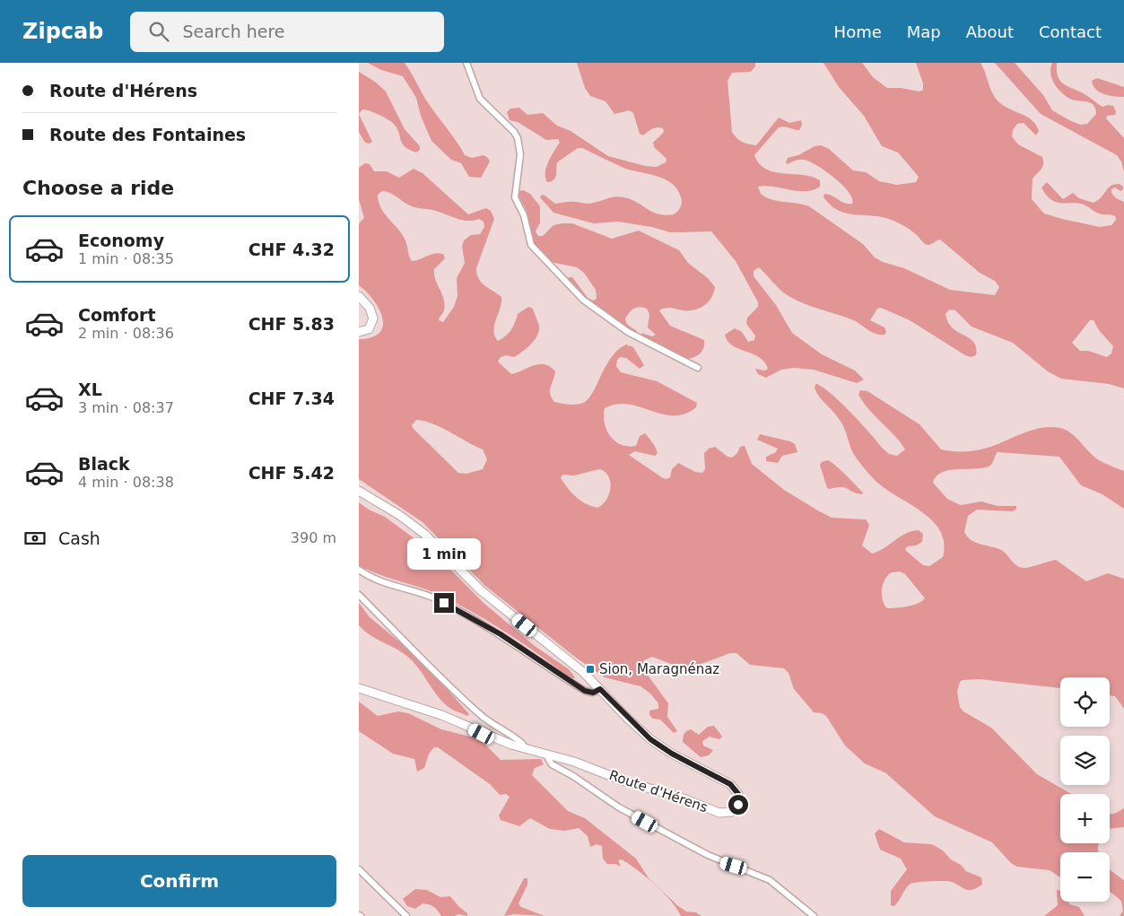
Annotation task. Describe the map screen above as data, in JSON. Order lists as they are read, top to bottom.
{
  "streets": {
    "main road": ["Route d'Hérens"]
  },
  "places": {
    "transit": ["Sion, Maragnénaz"]
  },
  "page": {
    "header": "Zipcab",
    "search": "Search here",
    "nav": [
      "Home",
      "Map",
      "About",
      "Contact"
    ],
    "banner": ["Route d'Hérens", "Route des Fontaines"],
    "heading": "Choose a ride",
    "list": [
      {
        "name": "Economy",
        "note": "1 min · 08:35",
        "value": "CHF 4.32"
      },
      {
        "name": "Comfort",
        "note": "2 min · 08:36",
        "value": "CHF 5.83"
      },
      {
        "name": "XL",
        "note": "3 min · 08:37",
        "value": "CHF 7.34"
      },
      {
        "name": "Black",
        "note": "4 min · 08:38",
        "value": "CHF 5.42"
      }
    ],
    "pay": ["Cash", "390 m"],
    "bubble": "1 min",
    "map_buttons": ["+", "−"],
    "buttons": "Confirm"
  }
}
